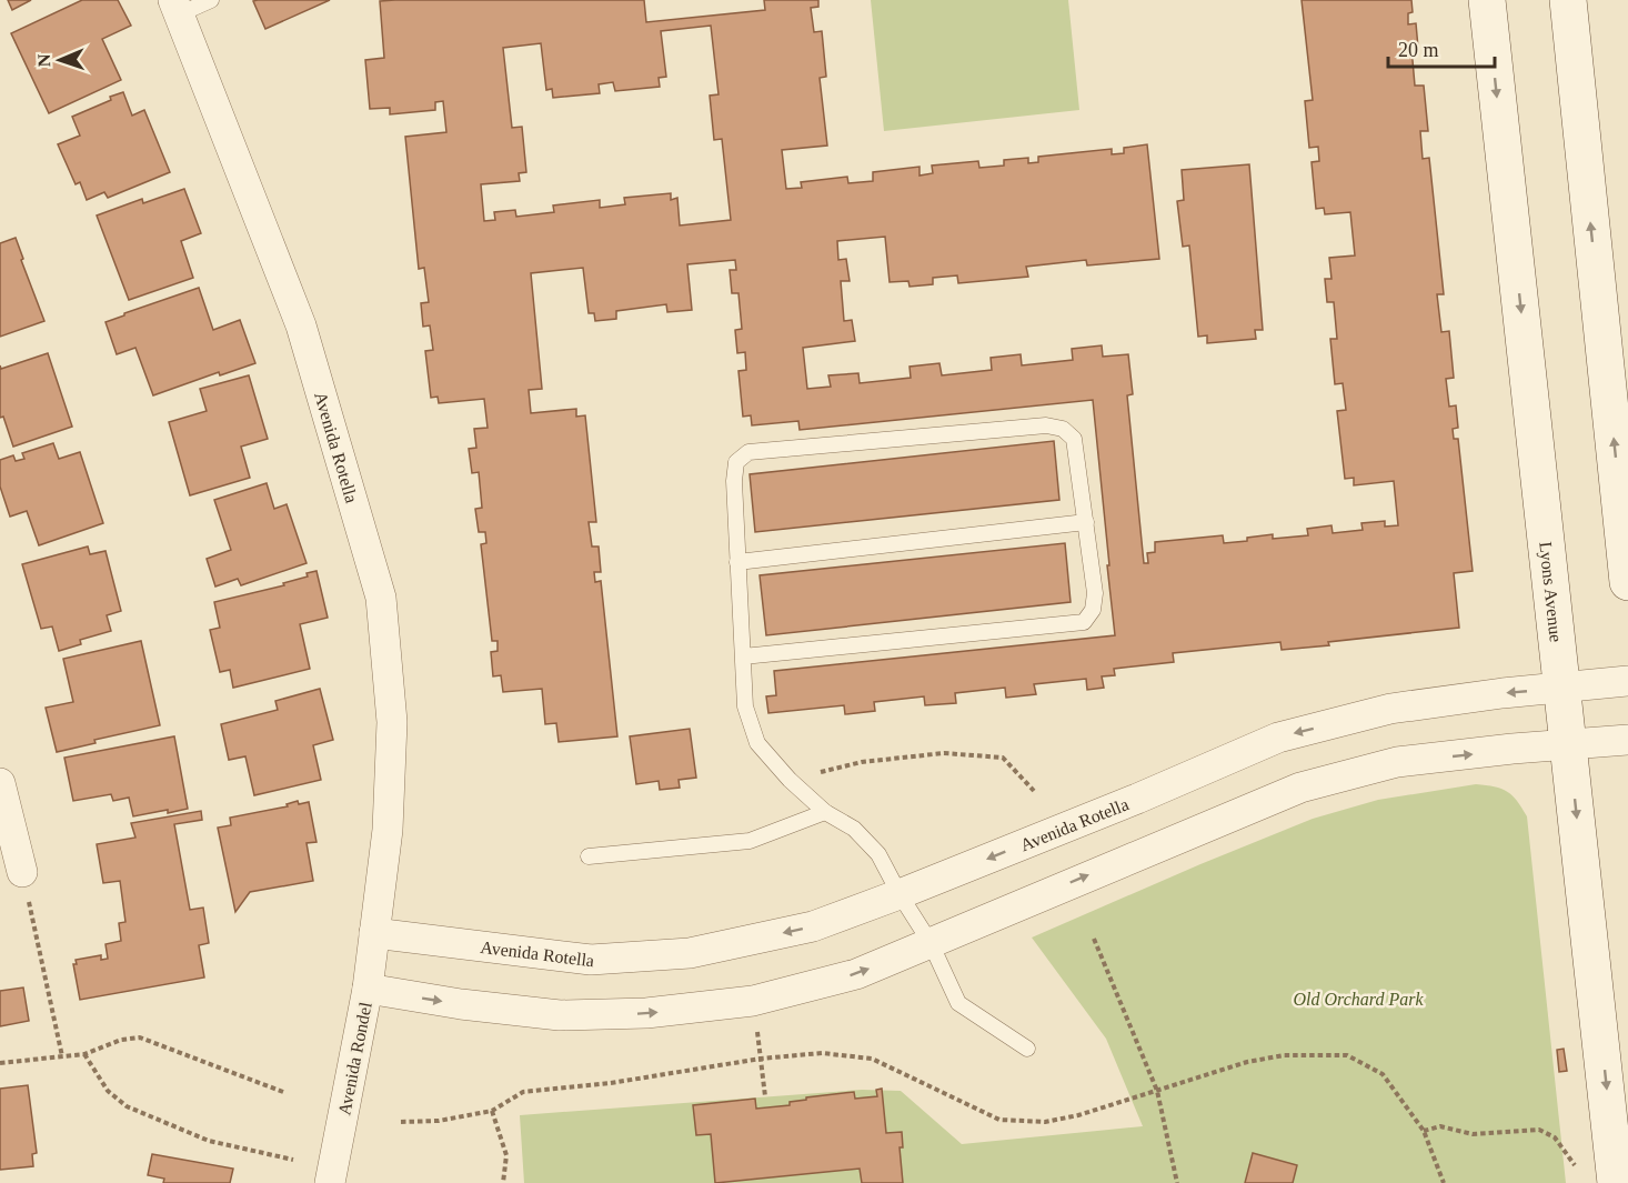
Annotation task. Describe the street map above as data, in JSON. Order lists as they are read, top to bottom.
{
  "streets": {
    "main road": ["Lyons Avenue"],
    "street": ["Avenida Rotella", "Avenida Rondel"]
  },
  "crossings": [
    ["Avenida Rotella", "Lyons Avenue"],
    ["Avenida Rotella", "Avenida Rondel"]
  ],
  "parks": ["Old Orchard Park"],
  "scale_bar": "20 m",
  "north": "left"
}
